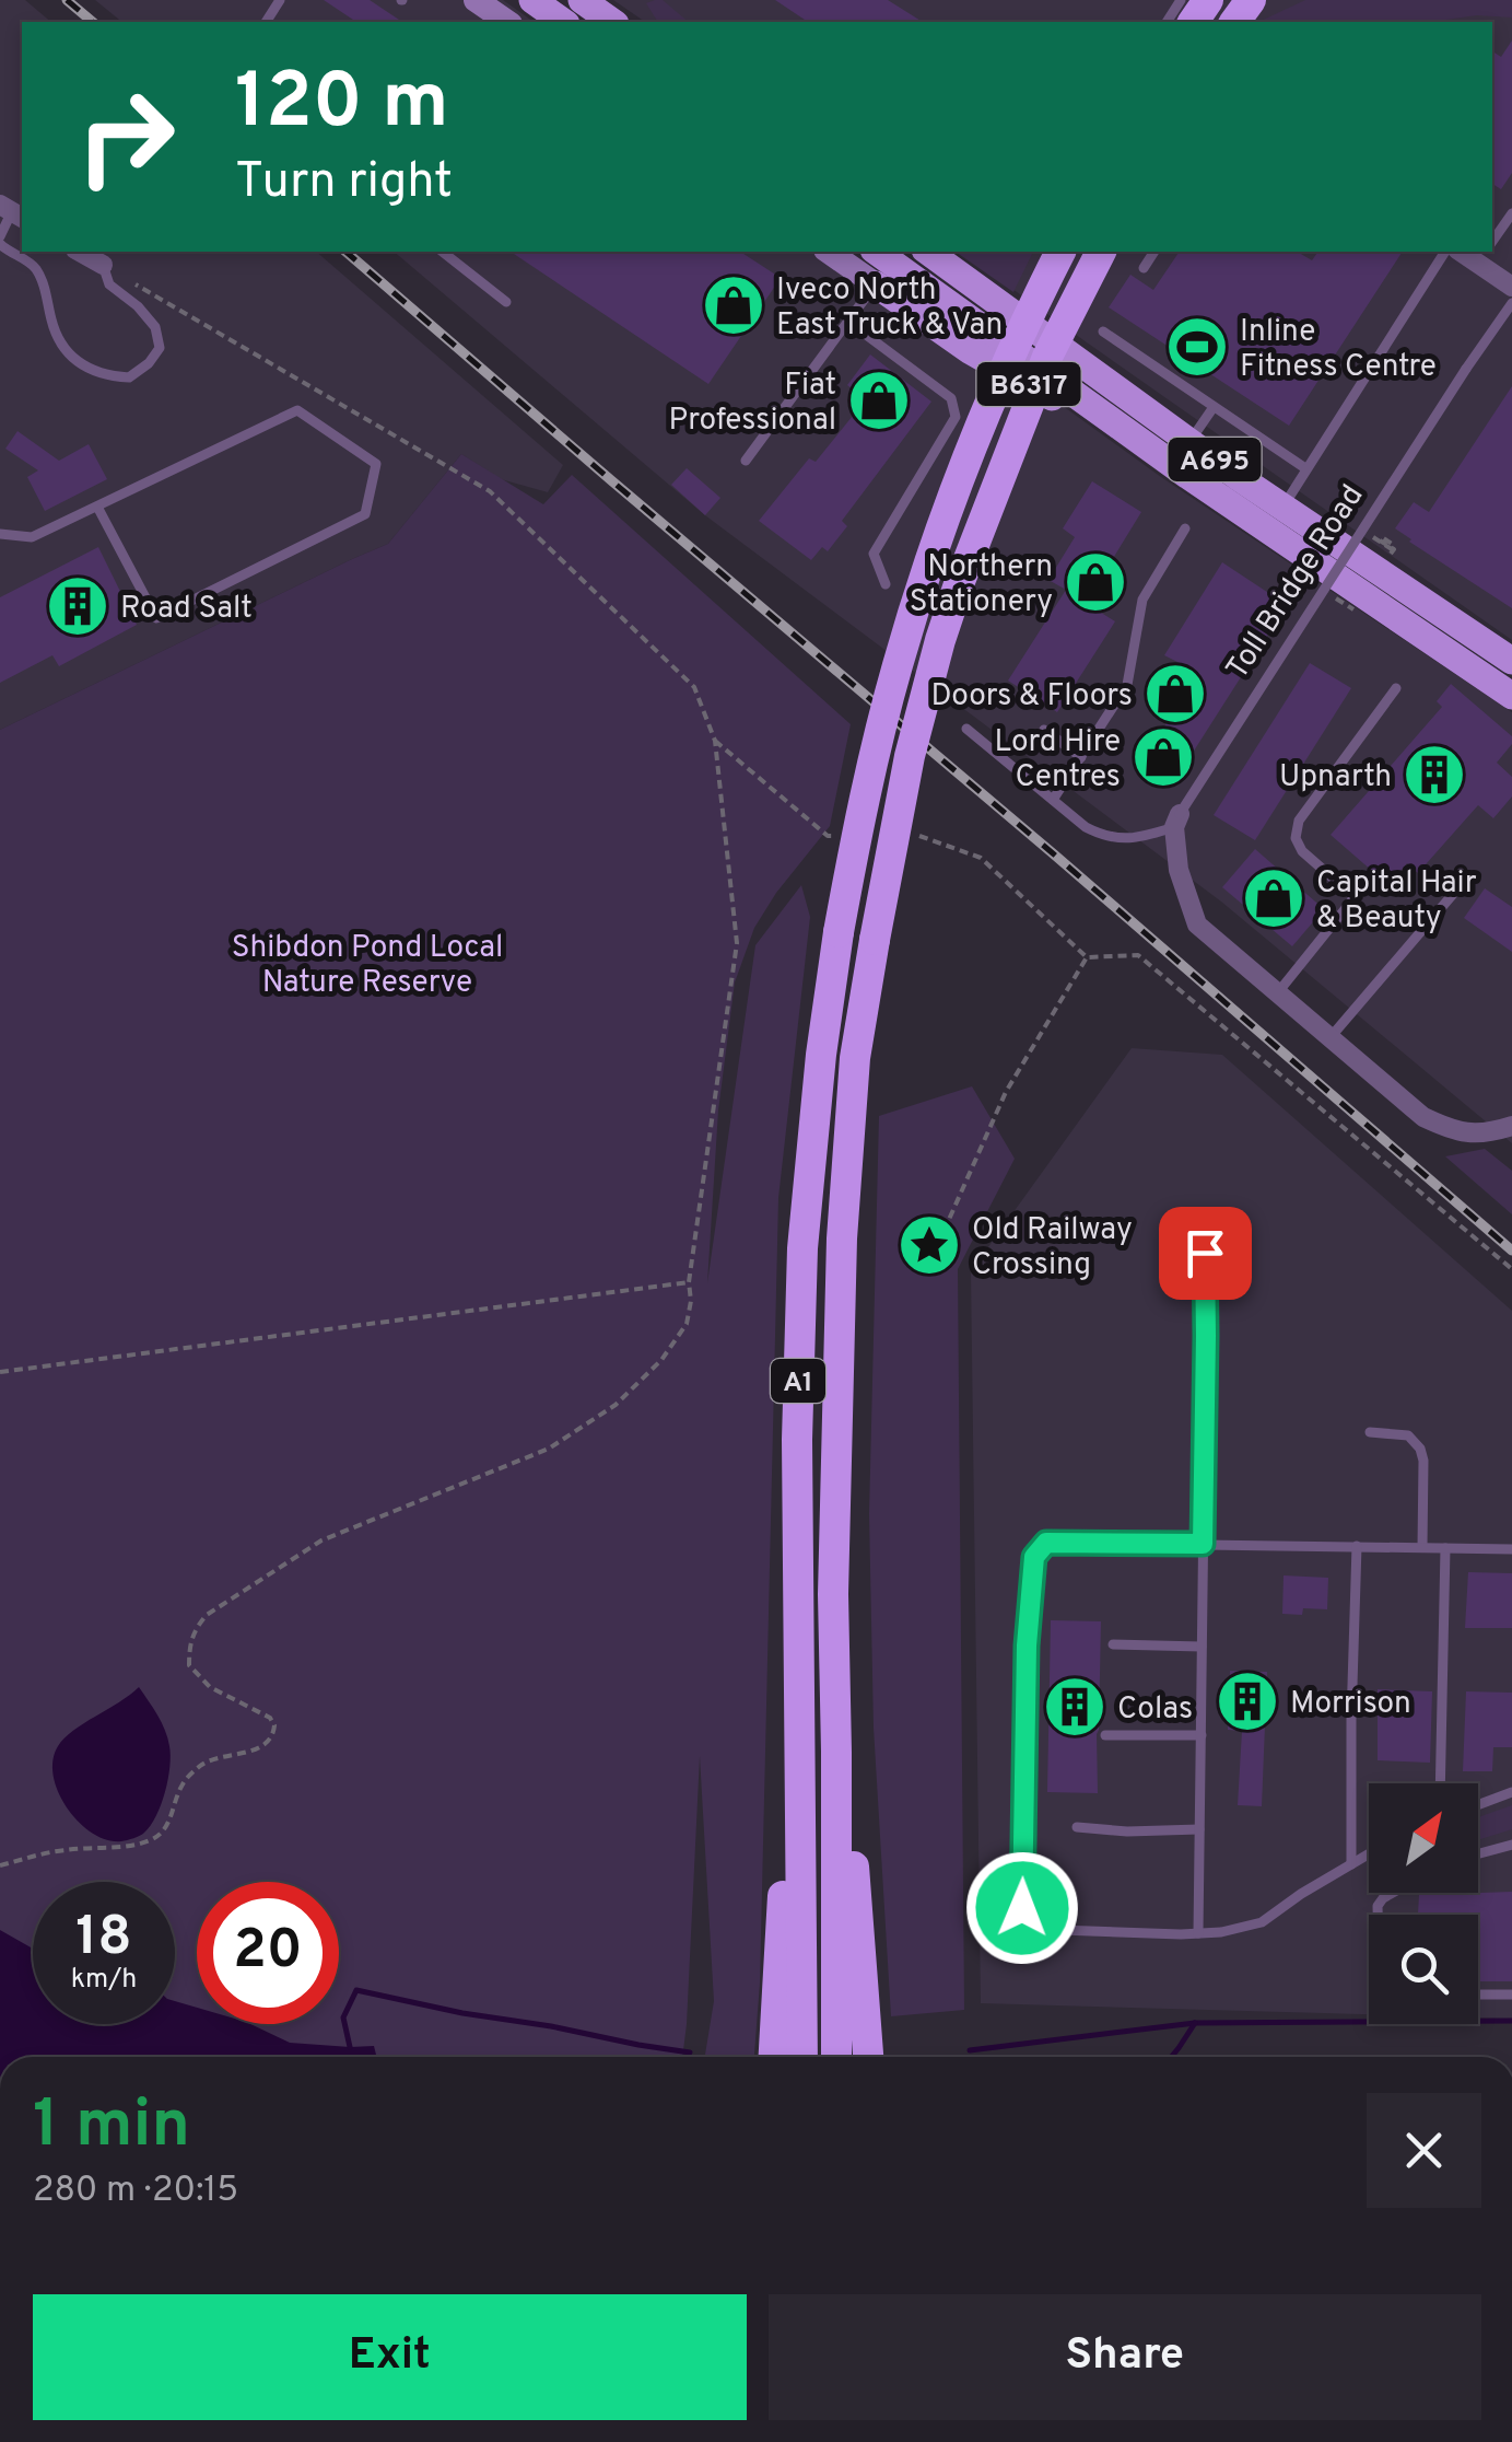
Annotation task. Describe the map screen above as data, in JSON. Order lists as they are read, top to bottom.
{
  "streets": {
    "highway": ["A1"],
    "main road": ["B6317", "A695"],
    "lane": ["Toll Bridge Road"]
  },
  "crossings": [
    ["B6317", "A695"]
  ],
  "parks": ["Shibdon Pond Local Nature Reserve"],
  "places": {
    "shop": [
      "Iveco North East Truck & Van",
      "Fiat Professional",
      "Northern Stationery",
      "Doors & Floors",
      "Lord Hire Centres",
      "Capital Hair & Beauty"
    ],
    "sports": ["Inline Fitness Centre"],
    "building": [
      "Road Salt",
      "Upnarth",
      "Morrison",
      "Colas"
    ],
    "place": ["Old Railway Crossing"]
  },
  "north": "top right",
  "page": {
    "turn": ["120 m", "Turn right"],
    "speed": "18 km/h",
    "limit": "20",
    "heading": ["1 min", "280 m · 20:15"],
    "buttons": ["Exit", "Share"]
  }
}
